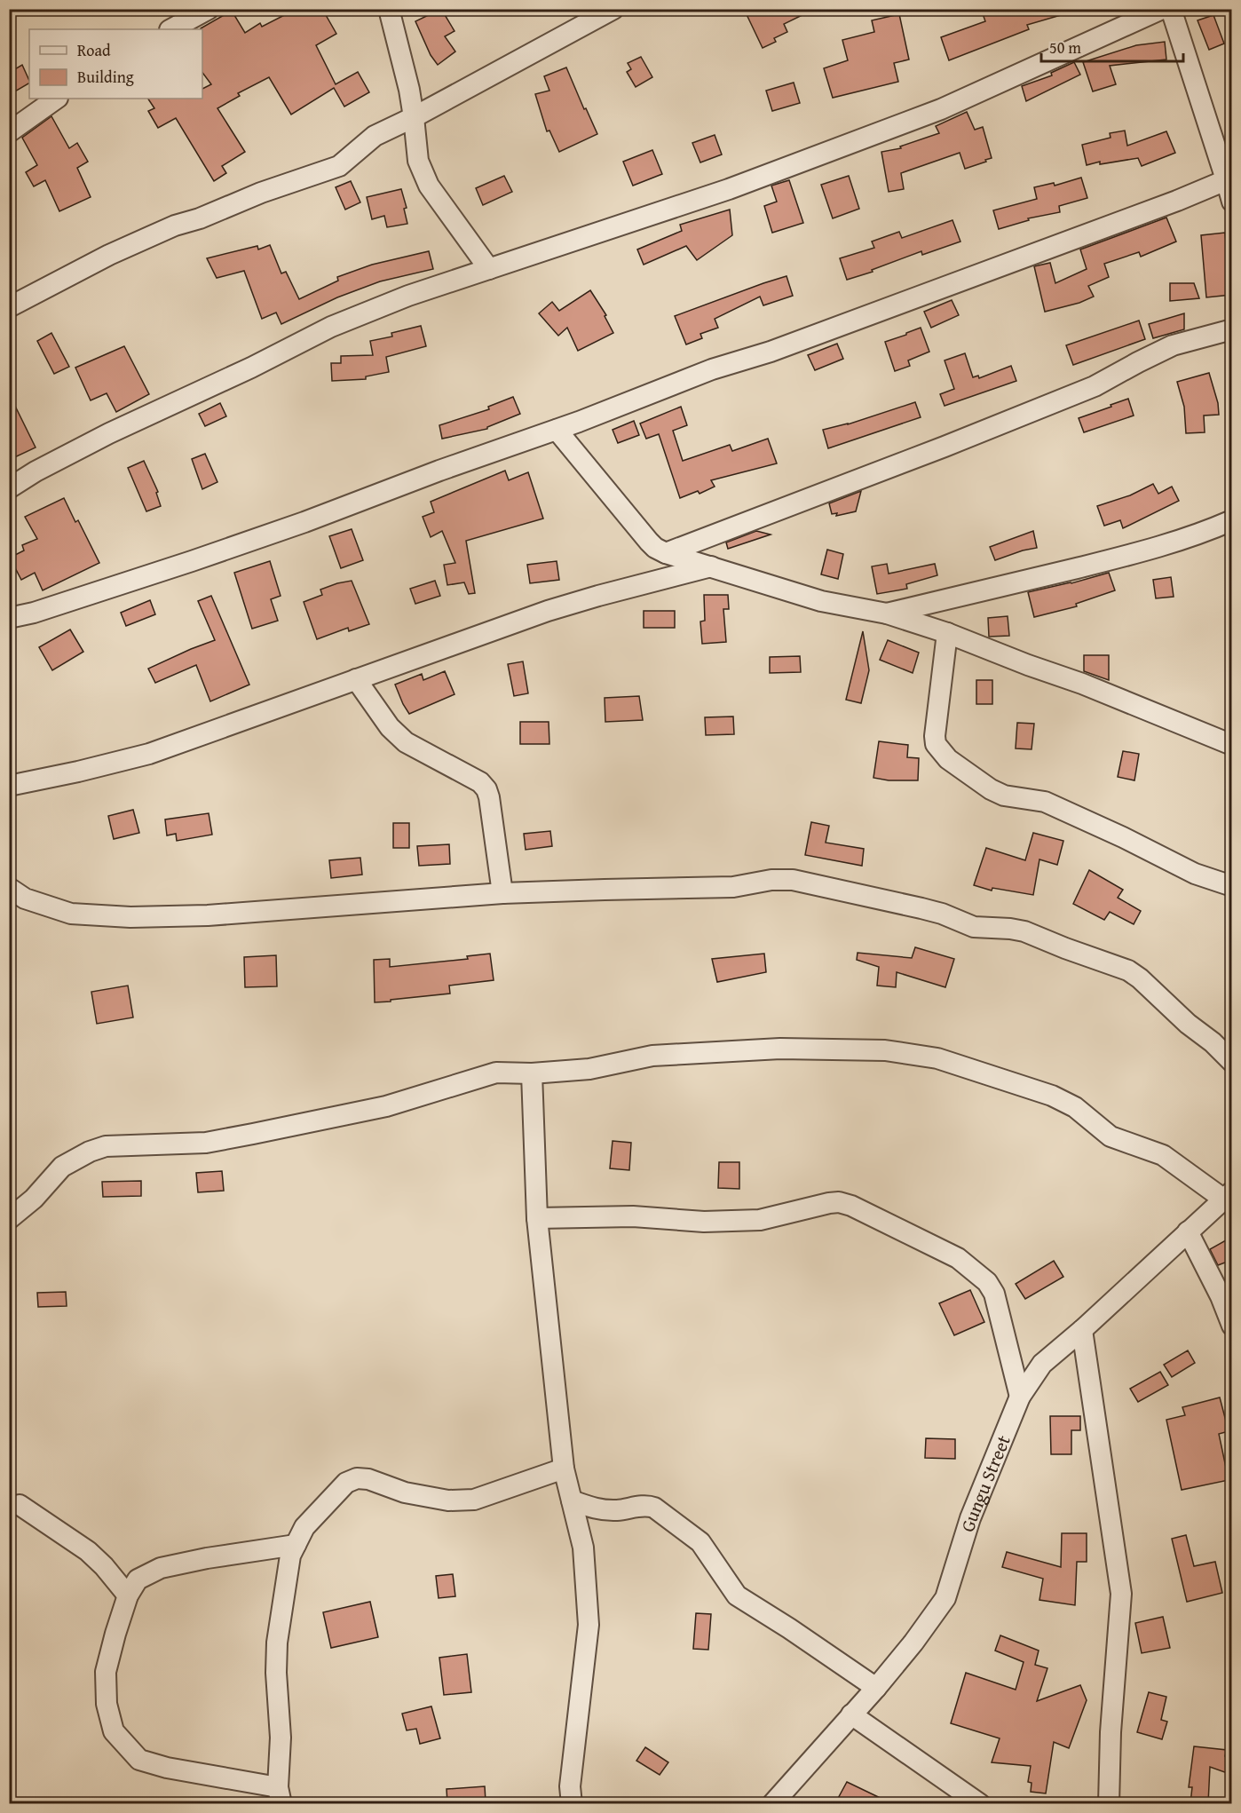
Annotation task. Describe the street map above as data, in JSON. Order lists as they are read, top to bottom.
{
  "streets": {
    "street": ["Gungu Street"]
  },
  "legend": ["Road", "Building"],
  "scale_bar": "50 m"
}
